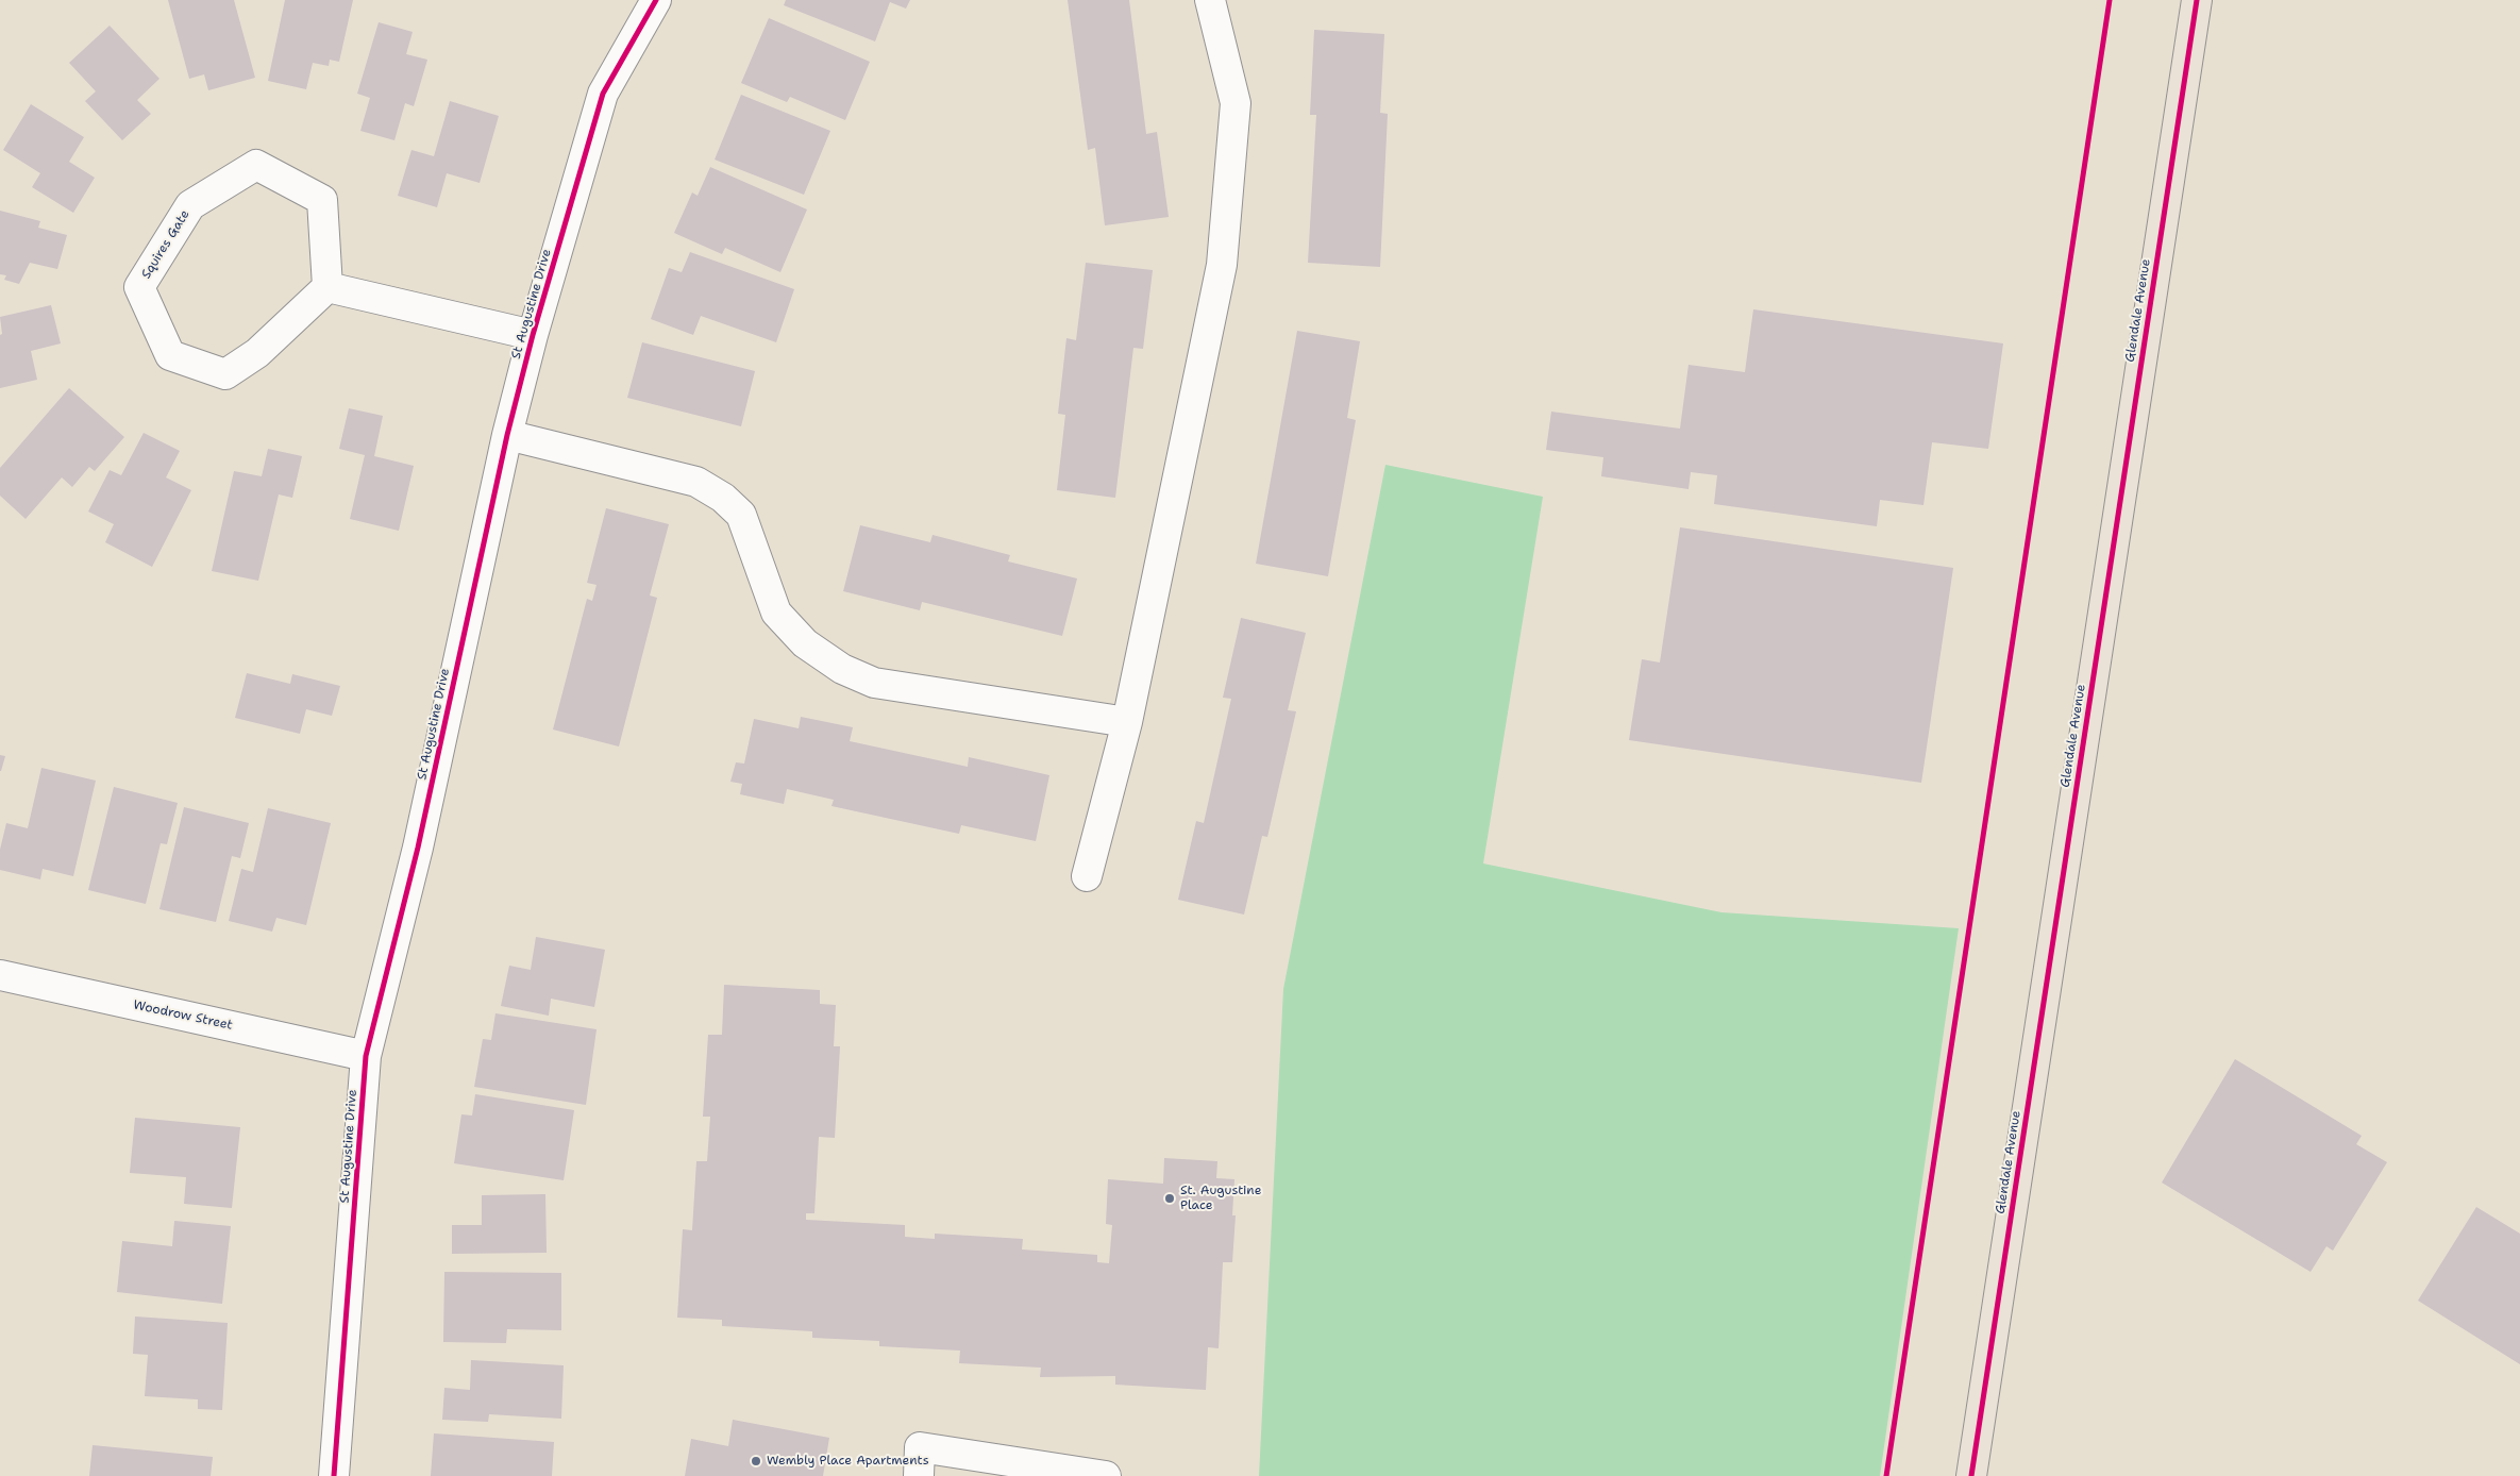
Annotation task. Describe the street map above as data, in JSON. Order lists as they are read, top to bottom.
{
  "streets": {
    "main road": ["Glendale Avenue"],
    "street": ["Squires Gate", "St Augustine Drive", "Woodrow Street"]
  },
  "crossings": [
    ["St Augustine Drive", "Woodrow Street"]
  ],
  "places": ["St. Augustine Place", "Wembly Place Apartments"]
}
